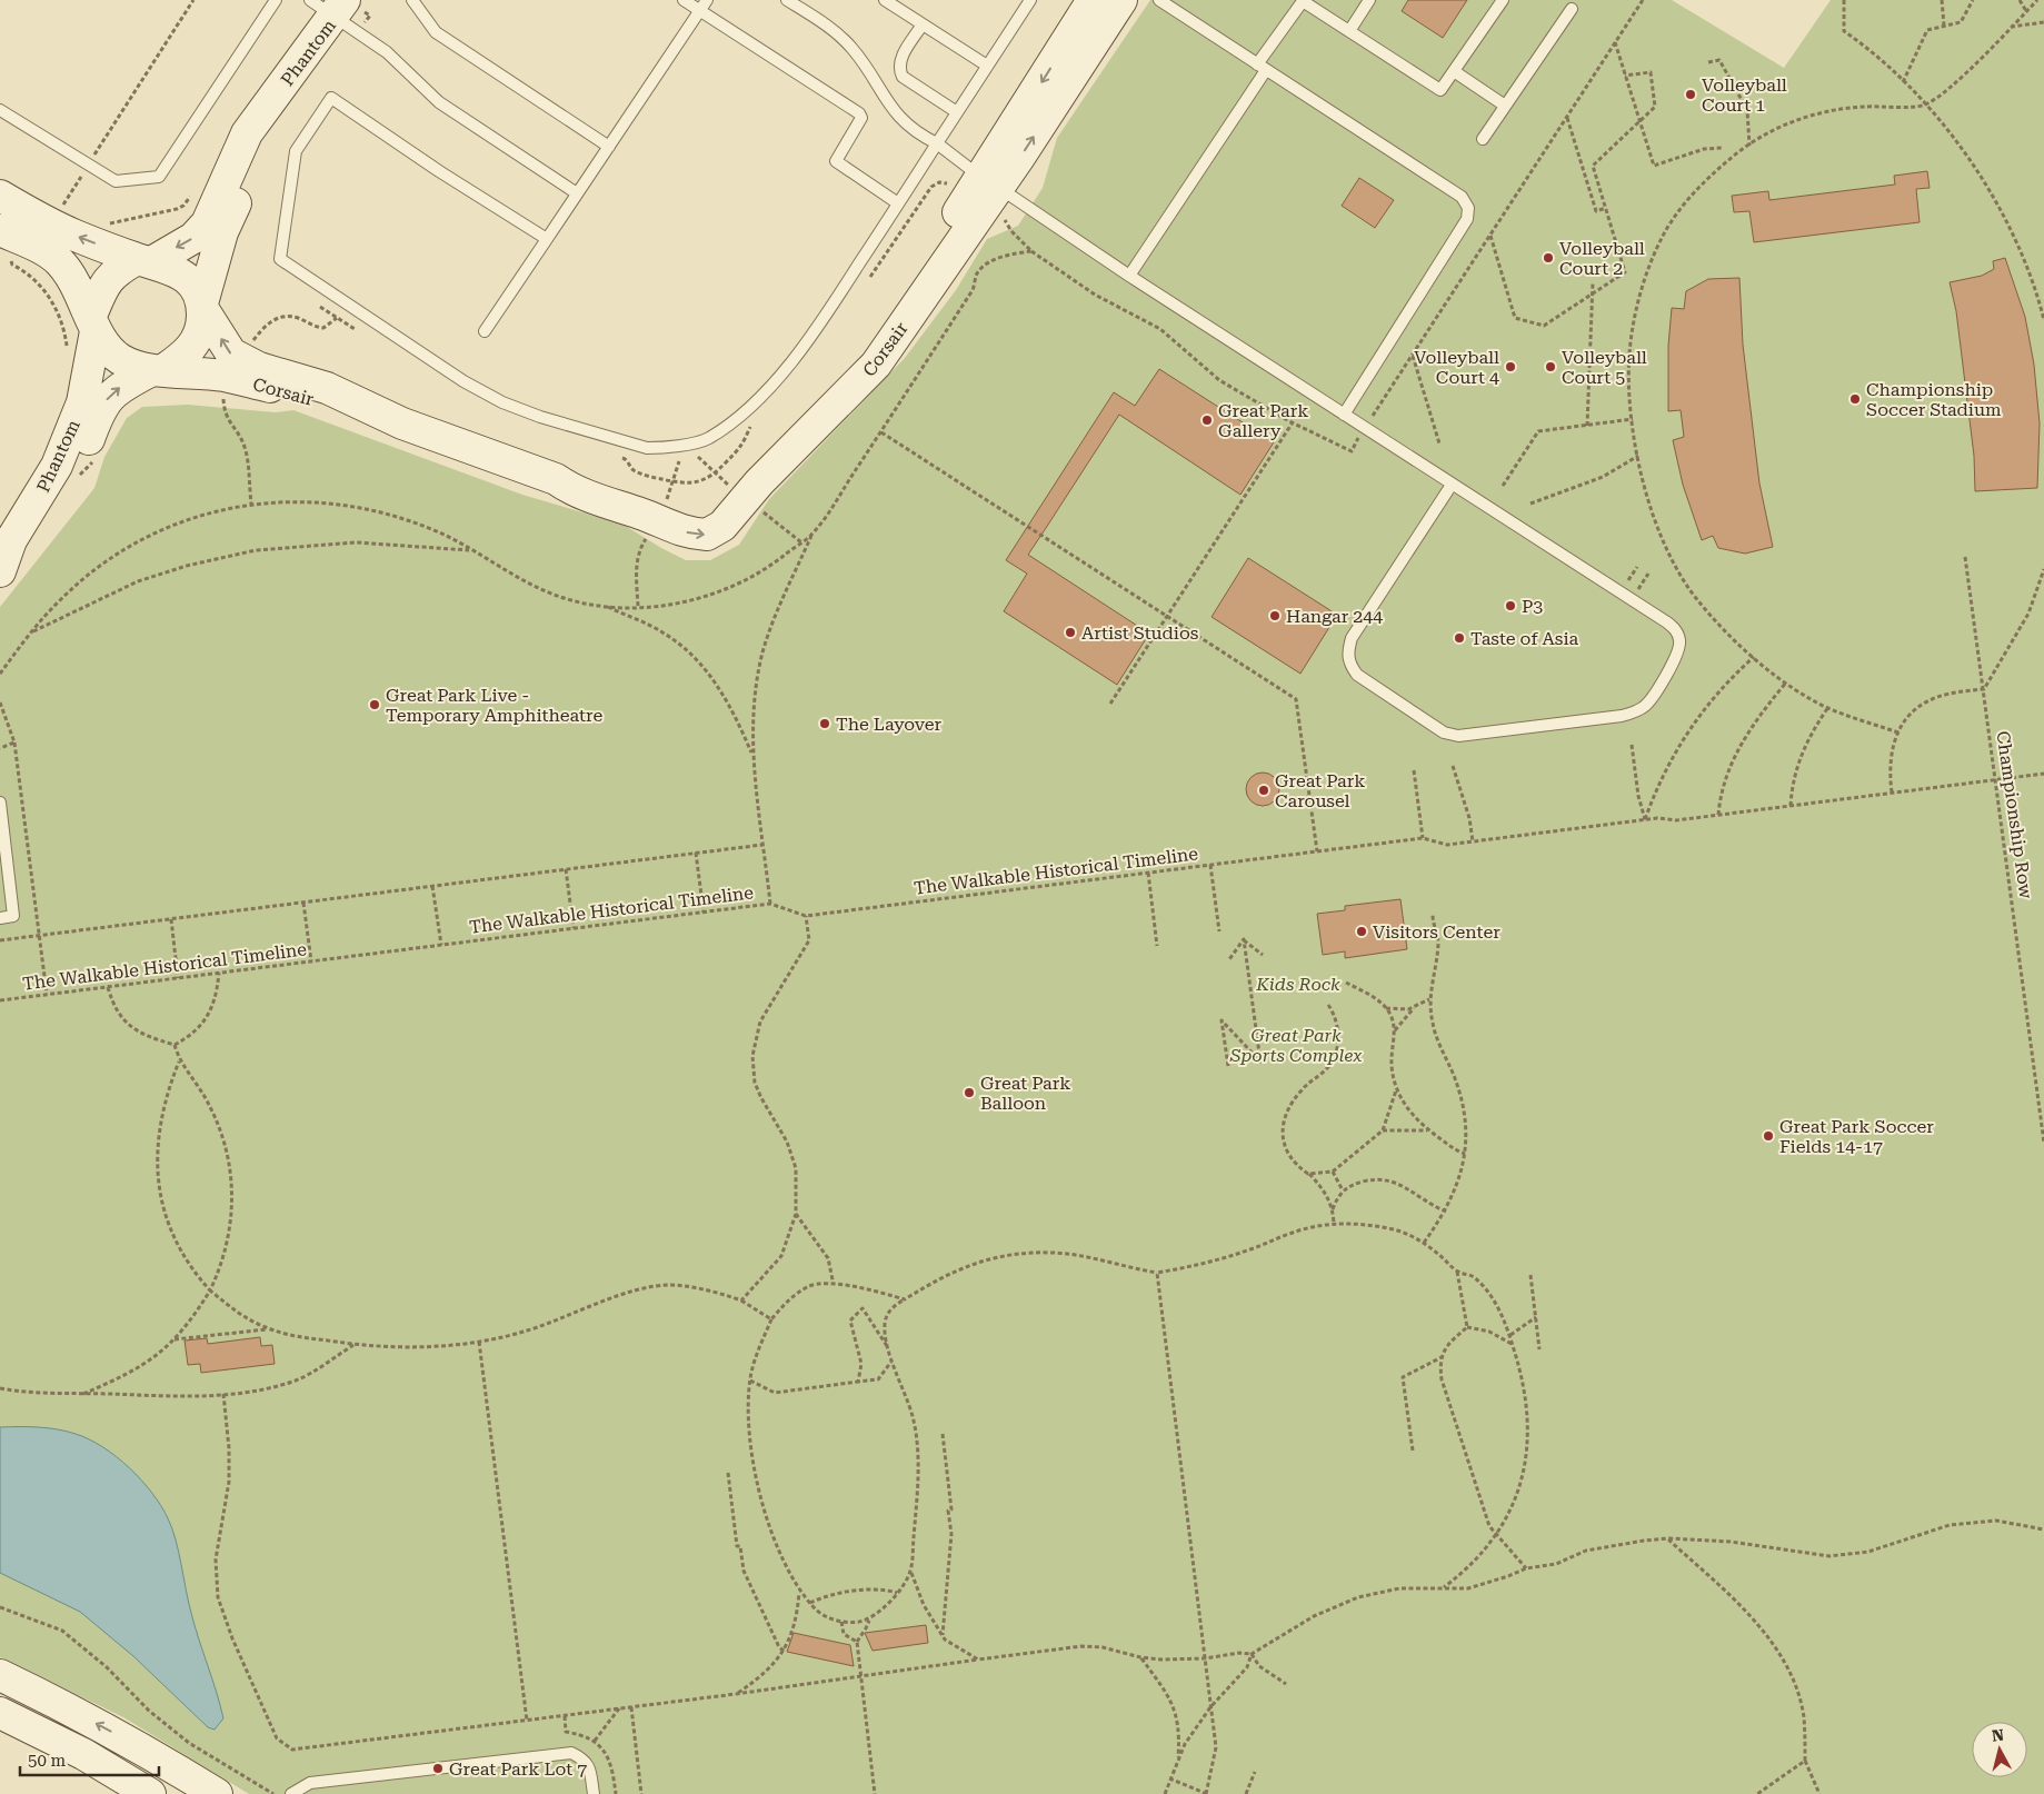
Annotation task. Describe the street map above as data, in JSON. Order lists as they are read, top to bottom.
{
  "streets": {
    "street": ["Phantom", "Corsair"],
    "path": ["Championship Row", "The Walkable Historical Timeline"]
  },
  "crossings": [
    ["Phantom", "Corsair"]
  ],
  "parks": ["Kids Rock", "Great Park Sports Complex"],
  "places": [
    "Volleyball Court 1",
    "Volleyball Court 2",
    "Volleyball Court 4",
    "Volleyball Court 5",
    "Championship Soccer Stadium",
    "Great Park Gallery",
    "P3",
    "Hangar 244",
    "Artist Studios",
    "Taste of Asia",
    "Great Park Live - Temporary Amphitheatre",
    "The Layover",
    "Great Park Carousel",
    "Visitors Center",
    "Great Park Balloon",
    "Great Park Soccer Fields 14-17",
    "Great Park Lot 7"
  ],
  "scale_bar": "50 m",
  "north": "top"
}
